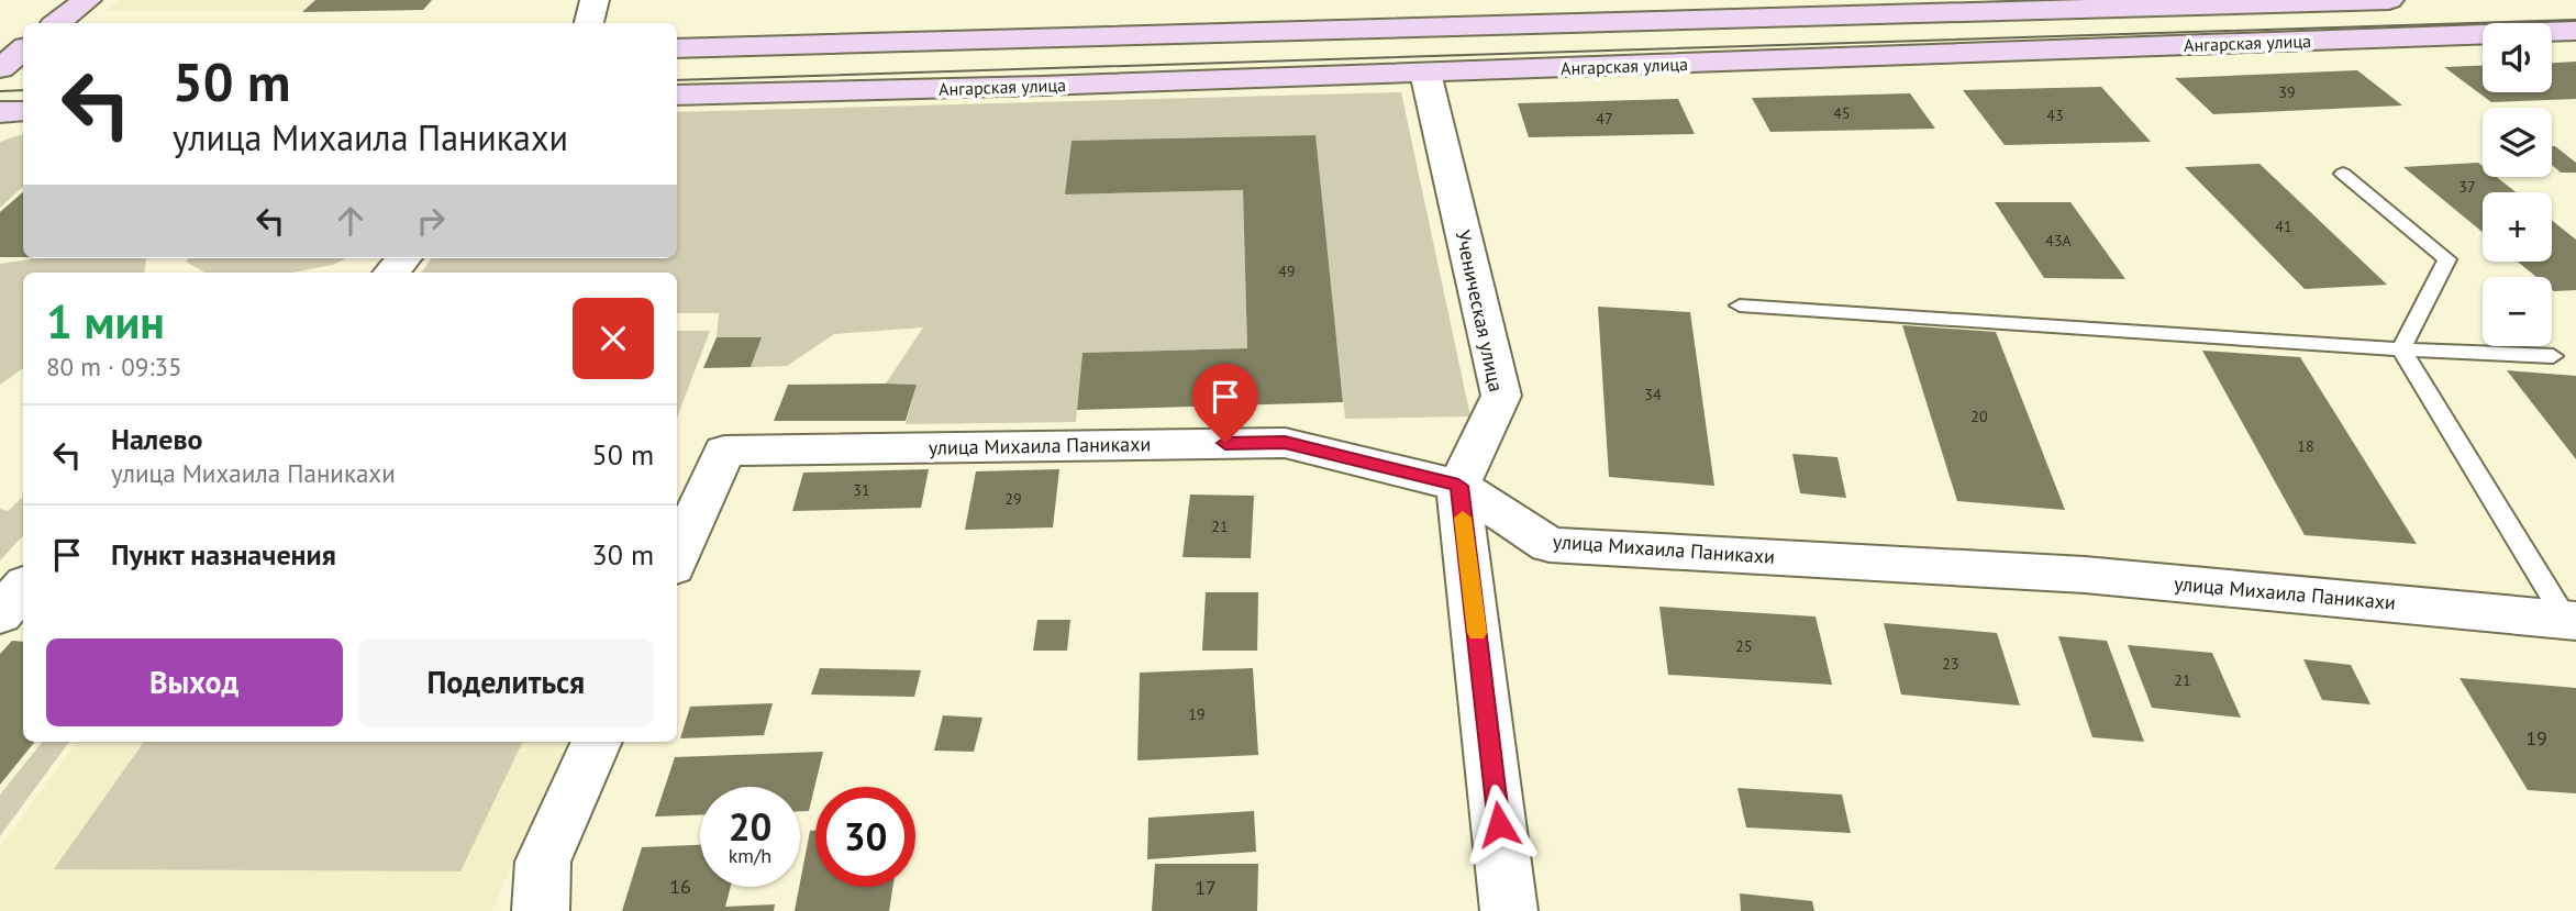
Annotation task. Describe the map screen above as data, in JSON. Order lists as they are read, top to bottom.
{
  "streets": {
    "main road": ["Ангарская улица"],
    "street": ["Ученическая улица", "улица Михаила Паникахи"]
  },
  "crossings": [
    ["Ангарская улица", "Ученическая улица"],
    ["Ученическая улица", "улица Михаила Паникахи"]
  ],
  "house_numbers": [
    "39",
    "45",
    "43",
    "47",
    "37",
    "41",
    "43А",
    "49",
    "34",
    "20",
    "18",
    "31",
    "29",
    "21",
    "25",
    "23",
    "21",
    "19",
    "19",
    "16",
    "17"
  ],
  "page": {
    "map_buttons": ["+", "−"],
    "turn": ["50 m", "улица Михаила Паникахи"],
    "heading": ["1 мин", "80 m · 09:35"],
    "list": [
      {
        "name": "Налево",
        "note": "улица Михаила Паникахи",
        "value": "50 m"
      },
      {
        "name": "Пункт назначения",
        "value": "30 m"
      }
    ],
    "buttons": ["Выход", "Поделиться"],
    "speed": "20 km/h",
    "limit": "30"
  }
}
